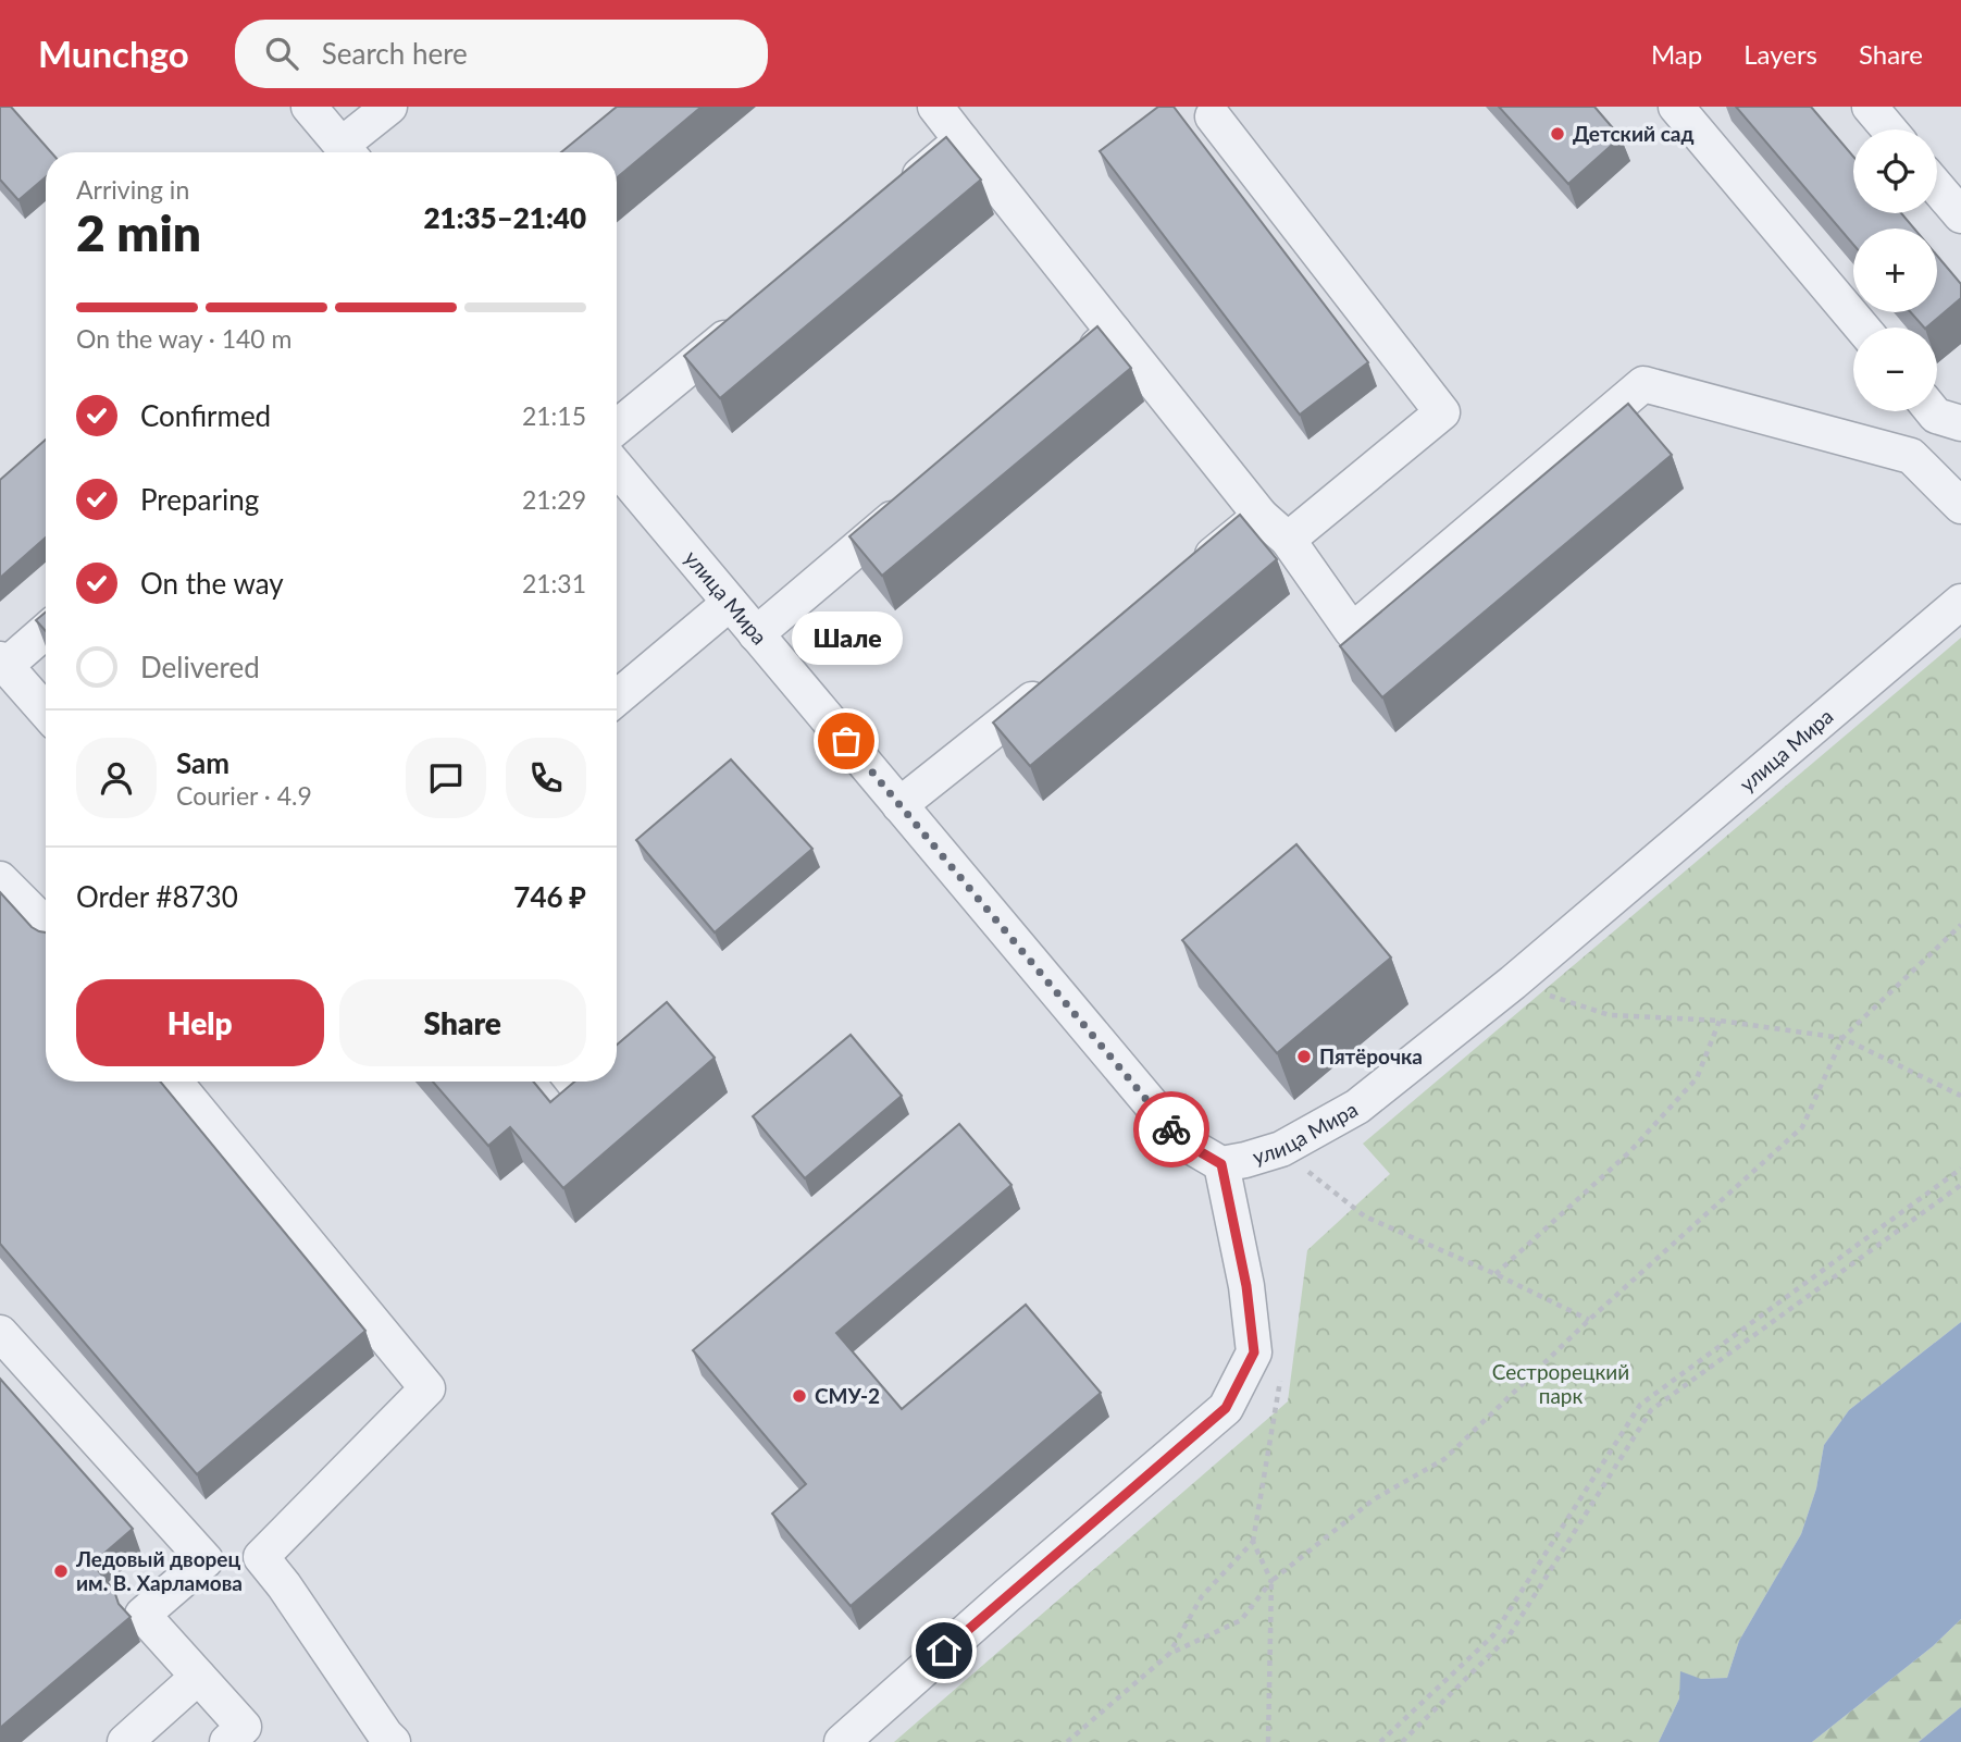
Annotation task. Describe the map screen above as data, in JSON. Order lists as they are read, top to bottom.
{
  "streets": {
    "street": ["улица Мира"]
  },
  "parks": ["Сестрорецкий парк"],
  "places": [
    "Детский сад",
    "Шале",
    "Пятёрочка",
    "СМУ-2",
    "Ледовый дворец им. В. Харламова"
  ],
  "page": {
    "header": "Munchgo",
    "search": "Search here",
    "nav": ["Map", "Layers", "Share"],
    "map_buttons": ["+", "−"],
    "heading": ["2 min", "Arriving in", "21:35–21:40"],
    "panel": [
      "Sam",
      "Courier · 4.9",
      "Order #8730",
      "746 ₽"
    ],
    "bar": "On the way · 140 m",
    "list": [
      ["Confirmed", "21:15"],
      ["Preparing", "21:29"],
      ["On the way", "21:31"],
      "Delivered"
    ],
    "bubble": "Шале",
    "buttons": ["Help", "Share"]
  }
}
